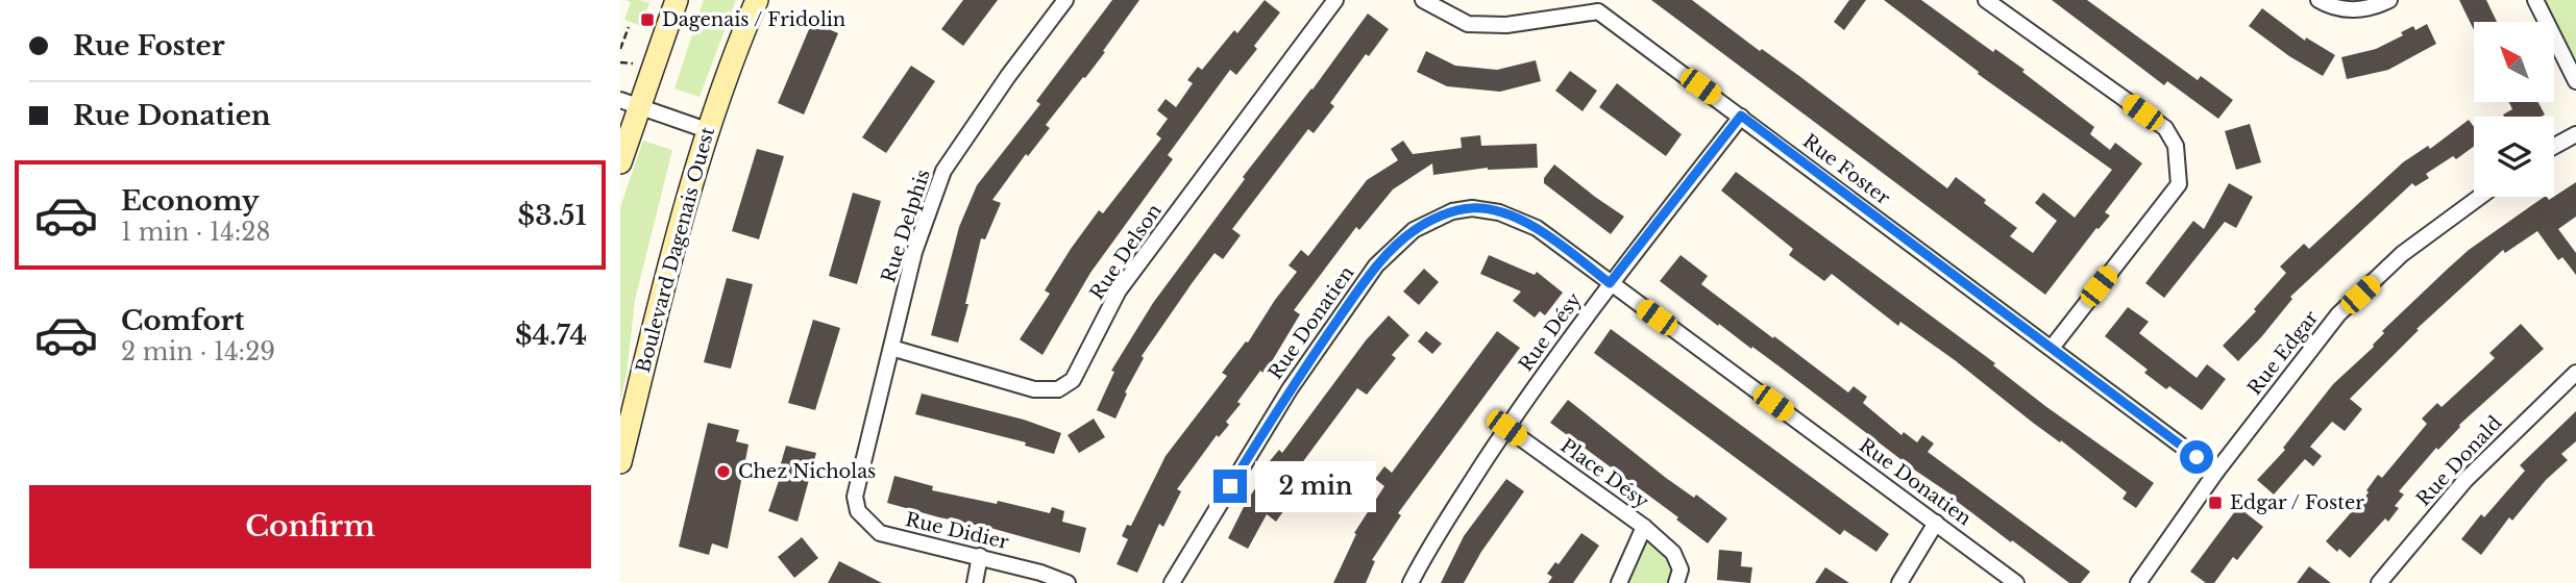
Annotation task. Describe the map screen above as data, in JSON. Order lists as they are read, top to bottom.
{
  "streets": {
    "main road": ["Boulevard Dagenais Ouest"],
    "street": [
      "Rue Foster",
      "Rue Delphis",
      "Rue Delson",
      "Rue Donatien",
      "Rue Désy",
      "Rue Edgar",
      "Rue Donald",
      "Place Désy",
      "Rue Didier"
    ]
  },
  "crossings": [
    ["Rue Foster", "Rue Désy"],
    ["Rue Foster", "Rue Edgar"],
    ["Rue Delphis", "Rue Delson"],
    ["Rue Delphis", "Rue Didier"],
    ["Rue Donatien", "Rue Désy"],
    ["Rue Désy", "Place Désy"]
  ],
  "places": {
    "transit": ["Dagenais / Fridolin", "Edgar / Foster"],
    "other": ["Chez Nicholas"]
  },
  "north": "top left",
  "page": {
    "banner": ["Rue Foster", "Rue Donatien"],
    "list": [
      {
        "name": "Economy",
        "note": "1 min · 14:28",
        "value": "$3.51"
      },
      {
        "name": "Comfort",
        "note": "2 min · 14:29",
        "value": "$4.74"
      }
    ],
    "bubble": "2 min",
    "buttons": "Confirm"
  }
}
